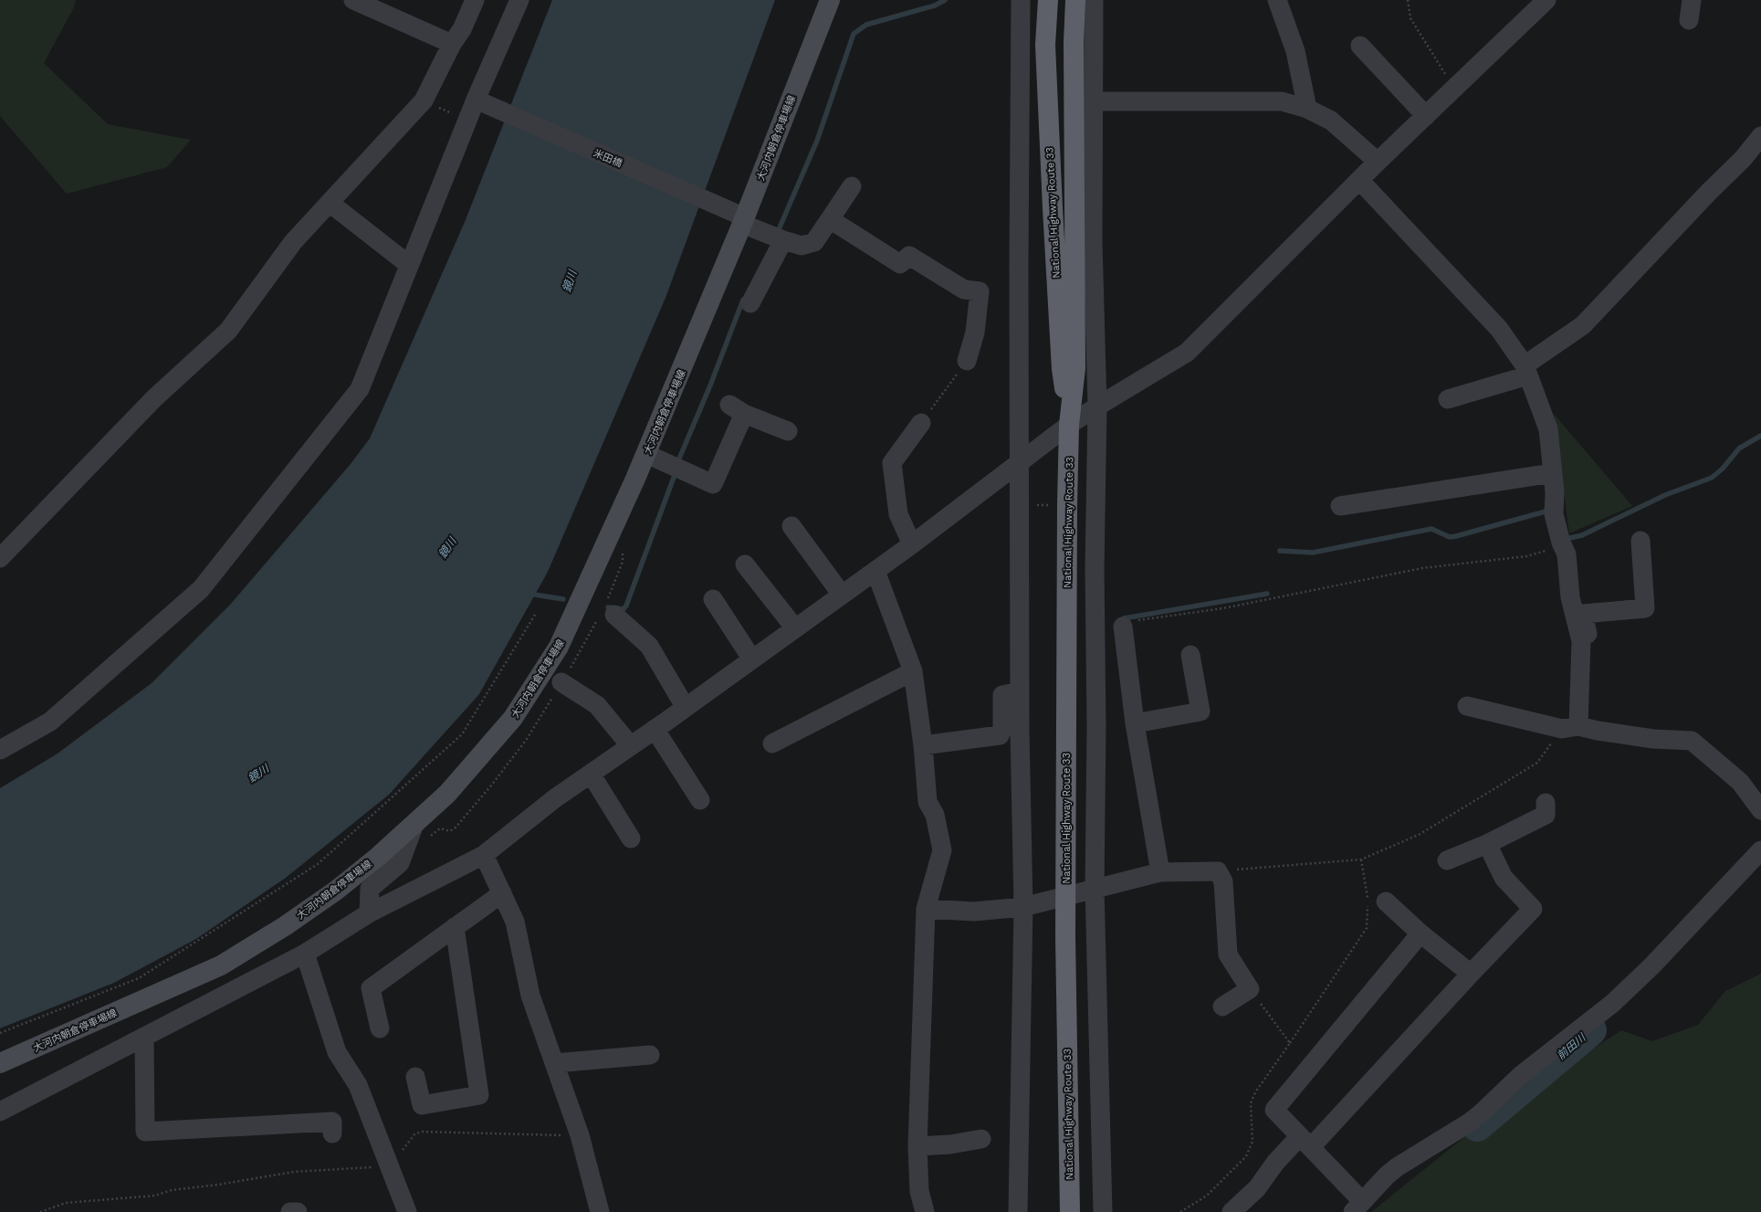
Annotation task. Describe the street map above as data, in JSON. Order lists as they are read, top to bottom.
{
  "streets": {
    "highway": ["National Highway Route 33"],
    "main road": ["大河内朝倉停車場線"],
    "street": ["米田橋"]
  },
  "crossings": [
    ["大河内朝倉停車場線", "米田橋"]
  ],
  "water": ["鏡川", "前田川"]
}
